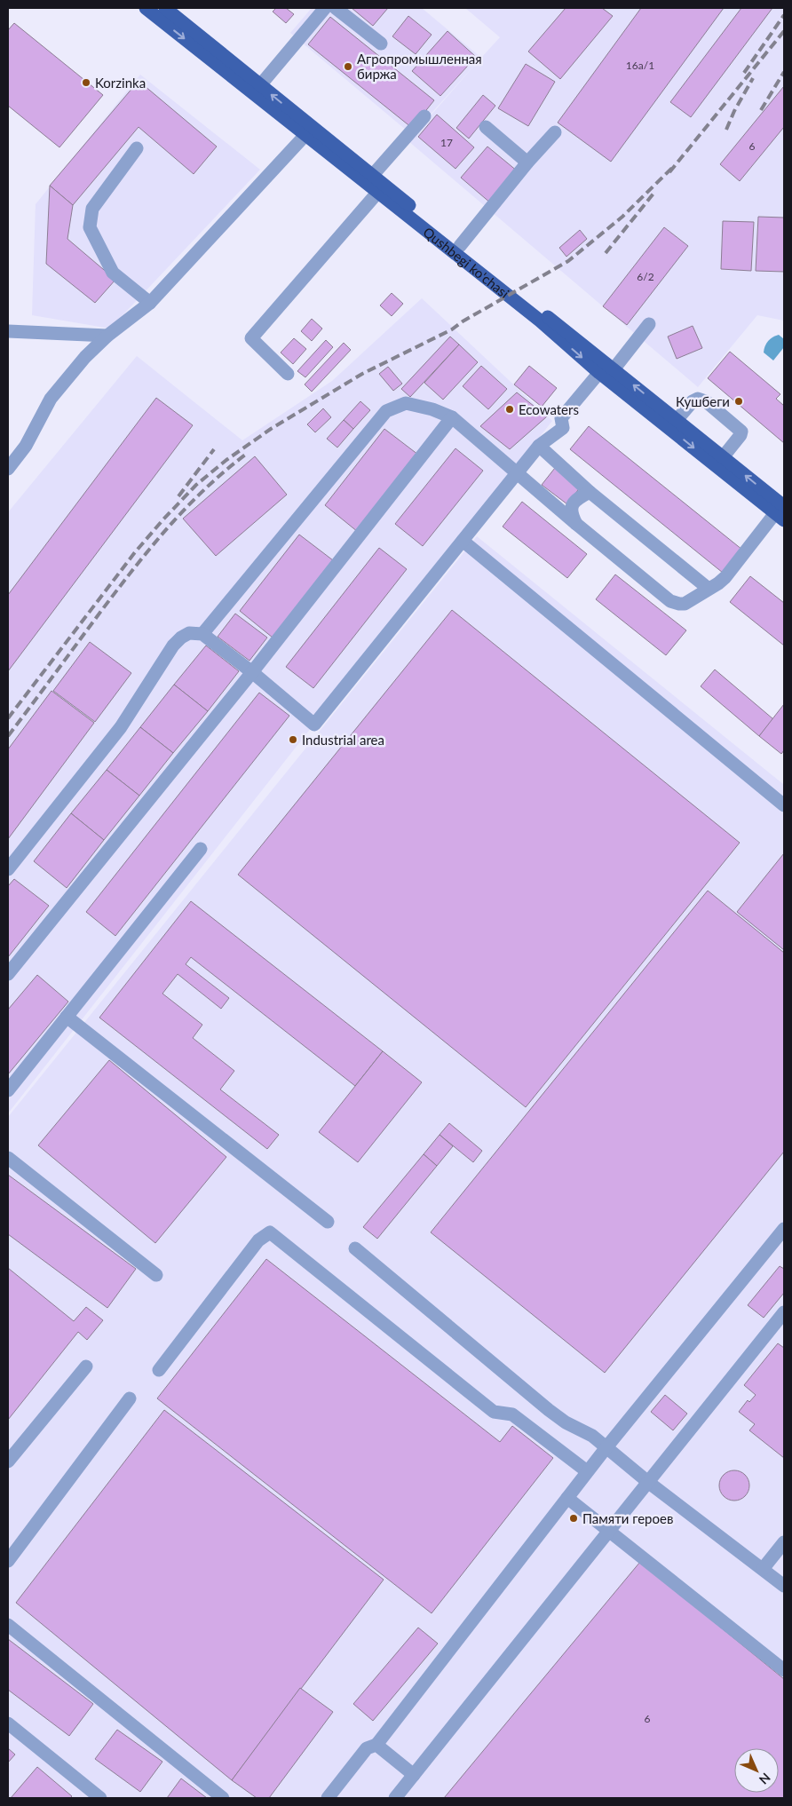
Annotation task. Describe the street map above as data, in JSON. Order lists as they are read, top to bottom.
{
  "streets": {
    "main road": ["Qushbegi ko'chasi"]
  },
  "places": [
    "Агропромышленная биржа",
    "Korzinka",
    "Кушбеги",
    "Ecowaters",
    "Industrial area",
    "Памяти героев"
  ],
  "house_numbers": [
    "16a/1",
    "17",
    "6",
    "6/2",
    "6"
  ],
  "north": "bottom right"
}
